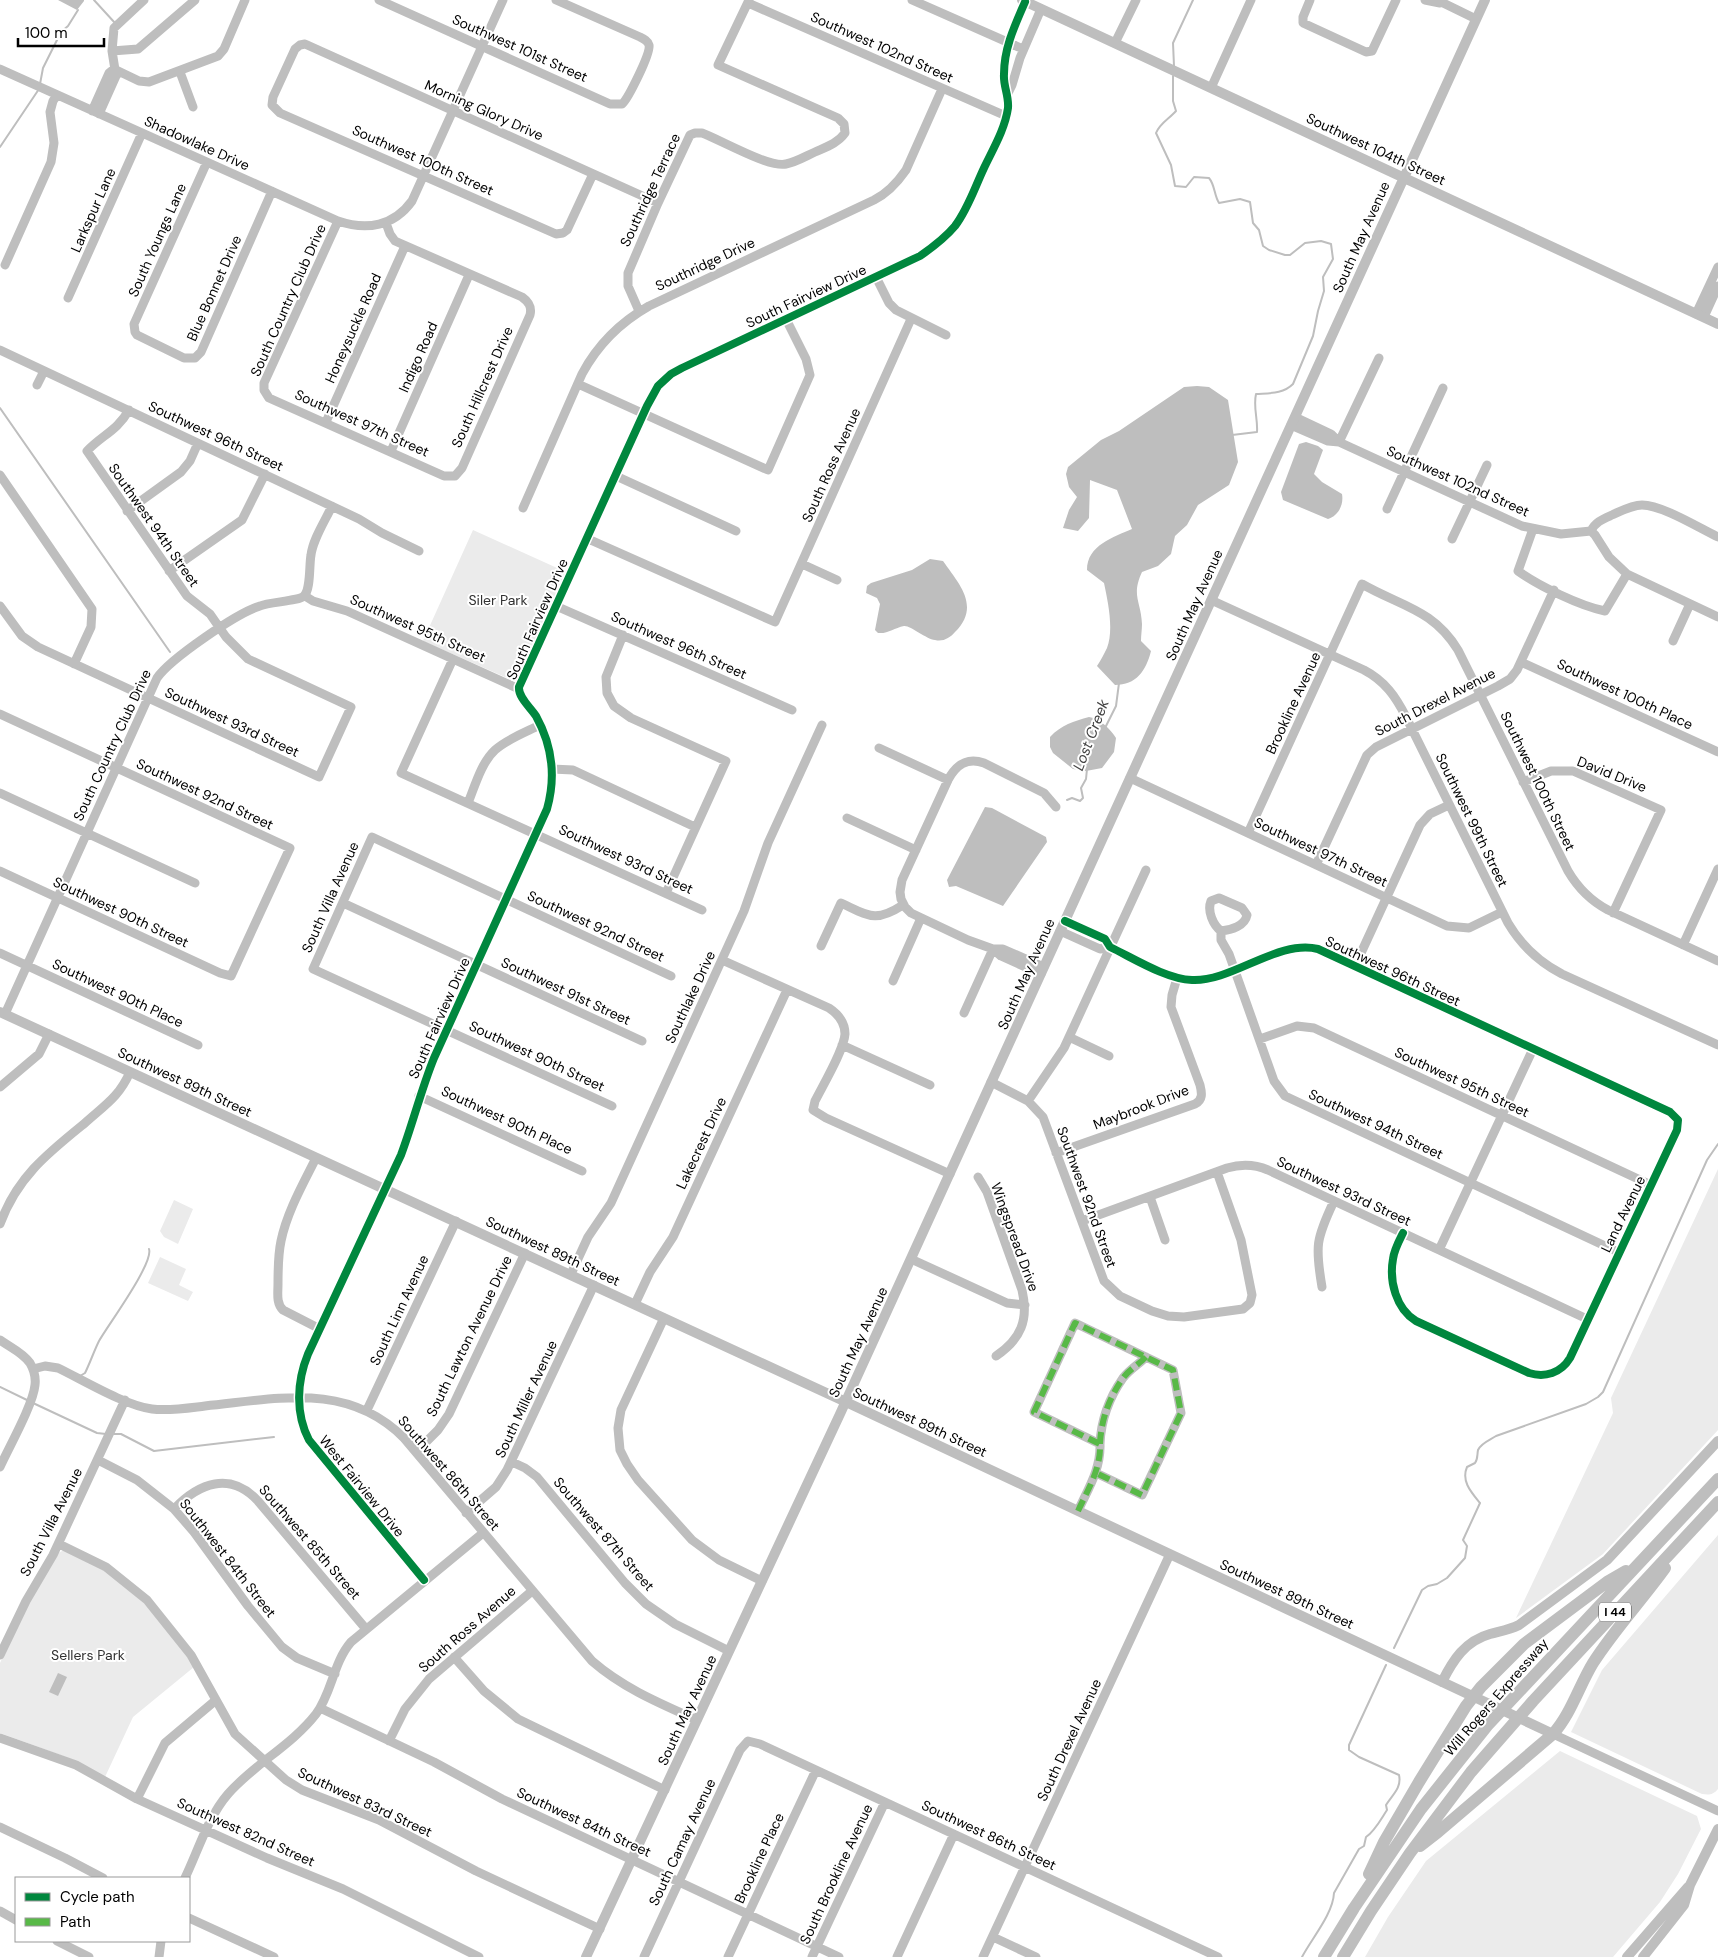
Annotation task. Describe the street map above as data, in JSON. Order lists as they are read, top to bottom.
{
  "streets": {
    "highway": ["I 44", "Will Rogers Expressway"],
    "main road": ["Southwest 104th Street", "South May Avenue", "Southwest 89th Street"],
    "street": [
      "Southwest 102nd Street",
      "Southwest 101st Street",
      "Morning Glory Drive",
      "Shadowlake Drive",
      "Southwest 100th Street",
      "Southridge Terrace",
      "Larkspur Lane",
      "South Youngs Lane",
      "Southridge Drive",
      "Blue Bonnet Drive",
      "South Fairview Drive",
      "South Country Club Drive",
      "Honeysuckle Road",
      "Indigo Road",
      "South Hillcrest Drive",
      "Southwest 97th Street",
      "Southwest 96th Street",
      "South Ross Avenue",
      "Southwest 94th Street",
      "Southwest 95th Street",
      "Southwest 100th Place",
      "South Drexel Avenue",
      "Brookline Avenue",
      "Southwest 93rd Street",
      "David Drive",
      "Southwest 92nd Street",
      "Southwest 99th Street",
      "South Villa Avenue",
      "Southwest 90th Street",
      "Southwest 91st Street",
      "Southwest 90th Place",
      "Southlake Drive",
      "Maybrook Drive",
      "Lakecrest Drive",
      "Land Avenue",
      "Wingspread Drive",
      "South Linn Avenue",
      "South Lawton Avenue Drive",
      "South Miller Avenue",
      "Southwest 86th Street",
      "West Fairview Drive",
      "Southwest 87th Street",
      "Southwest 85th Street",
      "Southwest 84th Street",
      "Southwest 83rd Street",
      "Southwest 82nd Street",
      "South Camay Avenue",
      "Brookline Place",
      "South Brookline Avenue"
    ]
  },
  "crossings": [
    ["Southwest 102nd Street", "Southridge Terrace"],
    ["Southwest 102nd Street", "South May Avenue"],
    ["Southwest 102nd Street", "Southridge Drive"],
    ["Southwest 102nd Street", "South Fairview Drive"],
    ["Morning Glory Drive", "Southwest 100th Street"],
    ["Morning Glory Drive", "Southridge Terrace"],
    ["Shadowlake Drive", "Larkspur Lane"],
    ["Shadowlake Drive", "South Youngs Lane"],
    ["Shadowlake Drive", "Blue Bonnet Drive"],
    ["Shadowlake Drive", "South Country Club Drive"],
    ["Southwest 104th Street", "South May Avenue"],
    ["Southwest 104th Street", "South Fairview Drive"],
    ["Southwest 100th Street", "South Drexel Avenue"],
    ["Southwest 100th Street", "Brookline Avenue"],
    ["Southwest 100th Street", "David Drive"],
    ["Southridge Terrace", "Southridge Drive"],
    ["South May Avenue", "Southwest 97th Street"],
    ["South May Avenue", "Southwest 96th Street"],
    ["South May Avenue", "Southwest 92nd Street"],
    ["South May Avenue", "Southwest 99th Street"],
    ["South May Avenue", "Southwest 89th Street"],
    ["South May Avenue", "Southwest 86th Street"],
    ["South May Avenue", "Southwest 87th Street"],
    ["South May Avenue", "Southwest 84th Street"],
    ["South May Avenue", "Southwest 83rd Street"],
    ["South Youngs Lane", "Blue Bonnet Drive"],
    ["South Fairview Drive", "Southwest 96th Street"],
    ["South Fairview Drive", "South Ross Avenue"],
    ["South Fairview Drive", "Southwest 95th Street"],
    ["South Fairview Drive", "Southwest 93rd Street"],
    ["South Fairview Drive", "Southwest 92nd Street"],
    ["South Fairview Drive", "Southwest 90th Street"],
    ["South Fairview Drive", "Southwest 91st Street"],
    ["South Fairview Drive", "Southwest 90th Place"],
    ["South Fairview Drive", "Southwest 89th Street"],
    ["South Fairview Drive", "Southwest 86th Street"],
    ["South Fairview Drive", "West Fairview Drive"],
    ["South Country Club Drive", "Southwest 97th Street"],
    ["South Country Club Drive", "Southwest 94th Street"],
    ["South Country Club Drive", "Southwest 95th Street"],
    ["South Country Club Drive", "Southwest 93rd Street"],
    ["South Country Club Drive", "Southwest 92nd Street"],
    ["South Country Club Drive", "Southwest 90th Street"],
    ["South Country Club Drive", "Southwest 90th Place"],
    ["South Country Club Drive", "Southwest 89th Street"],
    ["Honeysuckle Road", "Southwest 97th Street"],
    ["Indigo Road", "South Hillcrest Drive"],
    ["Indigo Road", "Southwest 97th Street"],
    ["South Hillcrest Drive", "Southwest 97th Street"],
    ["Southwest 97th Street", "South Drexel Avenue"],
    ["Southwest 97th Street", "Brookline Avenue"],
    ["Southwest 97th Street", "Southwest 99th Street"],
    ["Southwest 96th Street", "Southwest 94th Street"],
    ["Southwest 96th Street", "Maybrook Drive"],
    ["Southwest 96th Street", "Land Avenue"],
    ["South Ross Avenue", "Southwest 86th Street"],
    ["South Ross Avenue", "Southwest 84th Street"],
    ["Southwest 94th Street", "Southwest 95th Street"],
    ["Southwest 94th Street", "Southwest 93rd Street"],
    ["Southwest 94th Street", "Land Avenue"],
    ["Southwest 95th Street", "Southwest 93rd Street"],
    ["Southwest 95th Street", "Land Avenue"],
    ["Southwest 100th Place", "South Drexel Avenue"],
    ["South Drexel Avenue", "Southwest 99th Street"],
    ["South Drexel Avenue", "Southwest 89th Street"],
    ["South Drexel Avenue", "Southwest 86th Street"],
    ["Brookline Avenue", "Southwest 99th Street"],
    ["Southwest 93rd Street", "Southwest 92nd Street"],
    ["Southwest 93rd Street", "Land Avenue"],
    ["Southwest 92nd Street", "South Villa Avenue"],
    ["Southwest 92nd Street", "Southwest 90th Street"],
    ["Southwest 92nd Street", "Maybrook Drive"],
    ["South Villa Avenue", "Southwest 90th Street"],
    ["South Villa Avenue", "Southwest 91st Street"],
    ["South Villa Avenue", "Southwest 86th Street"],
    ["South Villa Avenue", "Southwest 84th Street"],
    ["South Villa Avenue", "Southwest 83rd Street"],
    ["Southlake Drive", "Southwest 89th Street"],
    ["Southwest 89th Street", "Lakecrest Drive"],
    ["Southwest 89th Street", "South Linn Avenue"],
    ["Southwest 89th Street", "South Lawton Avenue Drive"],
    ["Southwest 89th Street", "South Miller Avenue"],
    ["South Linn Avenue", "Southwest 86th Street"],
    ["South Lawton Avenue Drive", "Southwest 86th Street"],
    ["South Miller Avenue", "Southwest 86th Street"],
    ["South Miller Avenue", "Southwest 87th Street"],
    ["Southwest 86th Street", "West Fairview Drive"],
    ["Southwest 86th Street", "South Camay Avenue"],
    ["Southwest 86th Street", "Brookline Place"],
    ["Southwest 86th Street", "South Brookline Avenue"],
    ["Southwest 85th Street", "Southwest 84th Street"],
    ["Southwest 84th Street", "South Camay Avenue"],
    ["Southwest 84th Street", "Brookline Place"],
    ["Southwest 84th Street", "South Brookline Avenue"]
  ],
  "water": ["Lost Creek"],
  "parks": ["Siler Park", "Sellers Park"],
  "legend": ["Cycle path", "Path"],
  "scale_bar": "100 m"
}
